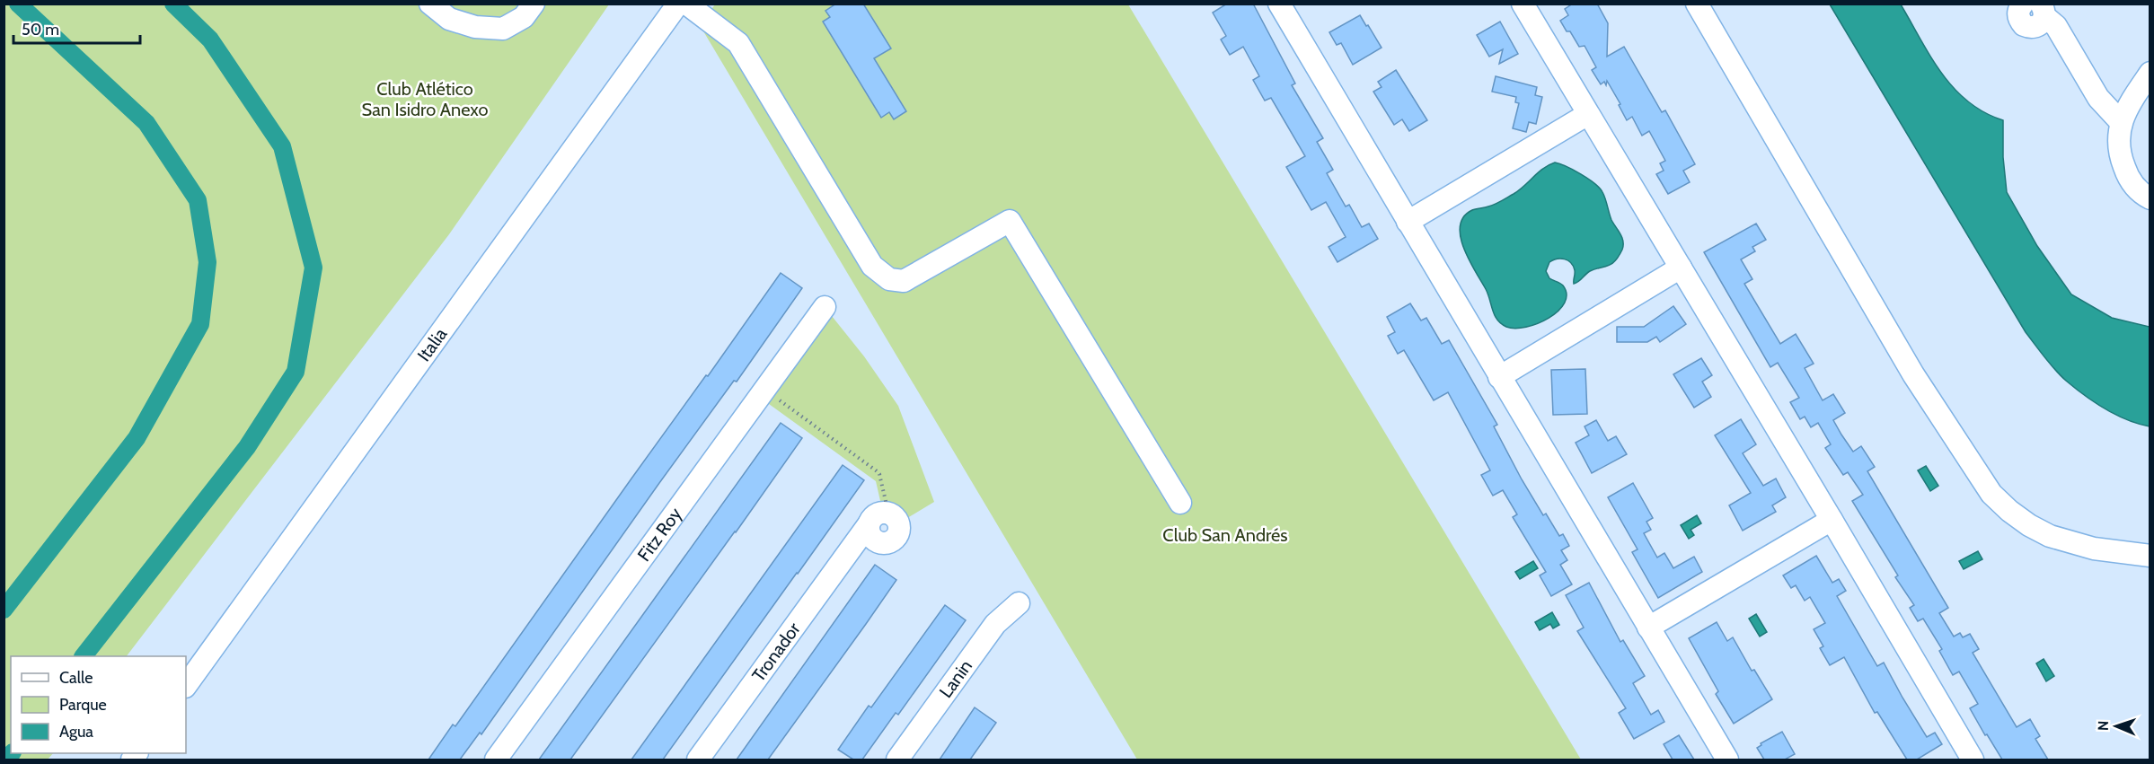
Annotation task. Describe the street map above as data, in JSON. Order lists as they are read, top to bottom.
{
  "streets": {
    "street": [
      "Italia",
      "Fitz Roy",
      "Tronador",
      "Lanin"
    ]
  },
  "parks": ["Club Atlético San Isidro Anexo", "Club San Andrés"],
  "legend": ["Calle", "Parque", "Agua"],
  "scale_bar": "50 m",
  "north": "left"
}
